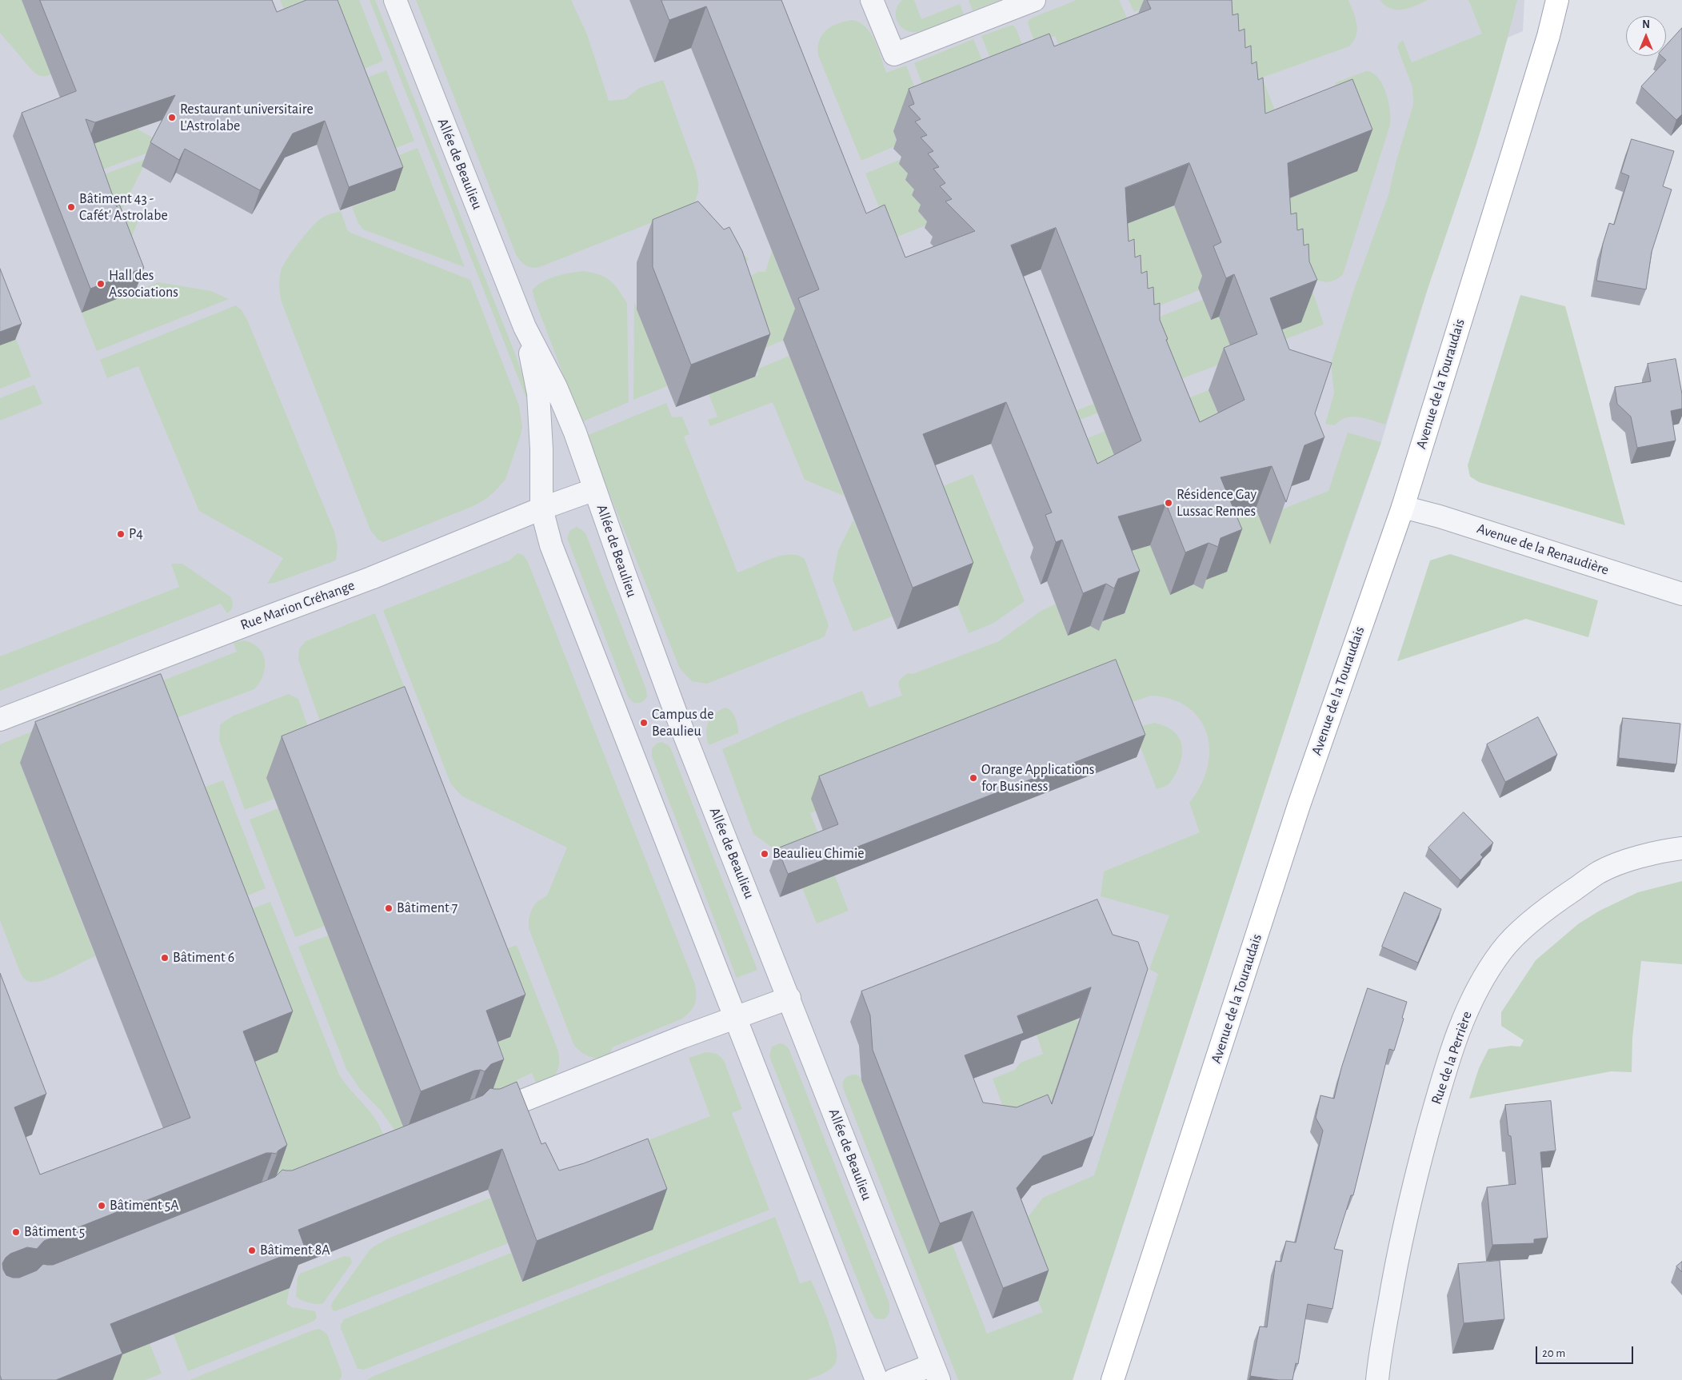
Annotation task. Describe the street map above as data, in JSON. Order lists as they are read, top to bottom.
{
  "streets": {
    "main road": ["Avenue de la Touraudais"],
    "street": [
      "Allée de Beaulieu",
      "Avenue de la Renaudière",
      "Rue Marion Créhange",
      "Rue de la Perrière"
    ]
  },
  "crossings": [
    ["Allée de Beaulieu", "Rue Marion Créhange"],
    ["Avenue de la Touraudais", "Avenue de la Renaudière"]
  ],
  "places": [
    "Restaurant universitaire L'Astrolabe",
    "Bâtiment 43 - Cafét' Astrolabe",
    "Hall des Associations",
    "Résidence Gay Lussac Rennes",
    "P4",
    "Campus de Beaulieu",
    "Orange Applications for Business",
    "Beaulieu Chimie",
    "Bâtiment 7",
    "Bâtiment 6",
    "Bâtiment 5A",
    "Bâtiment 5",
    "Bâtiment 8A"
  ],
  "scale_bar": "20 m",
  "north": "top"
}
